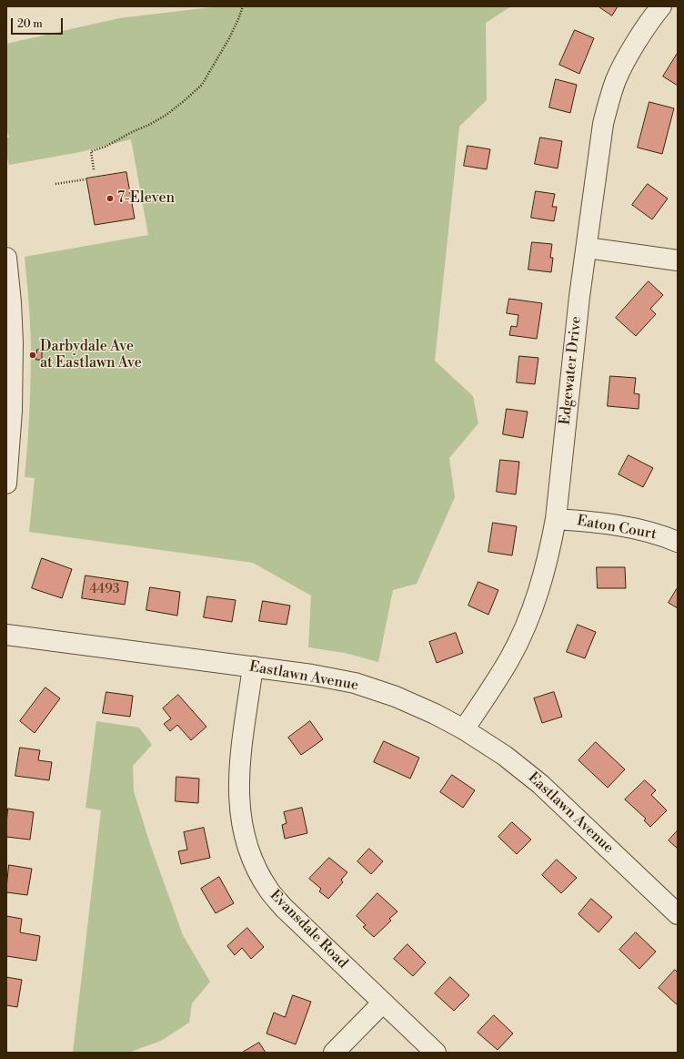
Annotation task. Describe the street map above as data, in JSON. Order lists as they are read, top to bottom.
{
  "streets": {
    "street": [
      "Edgewater Drive",
      "Eaton Court",
      "Eastlawn Avenue",
      "Evansdale Road"
    ]
  },
  "crossings": [
    ["Edgewater Drive", "Eaton Court"],
    ["Edgewater Drive", "Eastlawn Avenue"],
    ["Eastlawn Avenue", "Evansdale Road"]
  ],
  "places": ["7-Eleven", "Darbydale Ave at Eastlawn Ave"],
  "house_numbers": ["4493"],
  "scale_bar": "20 m"
}
